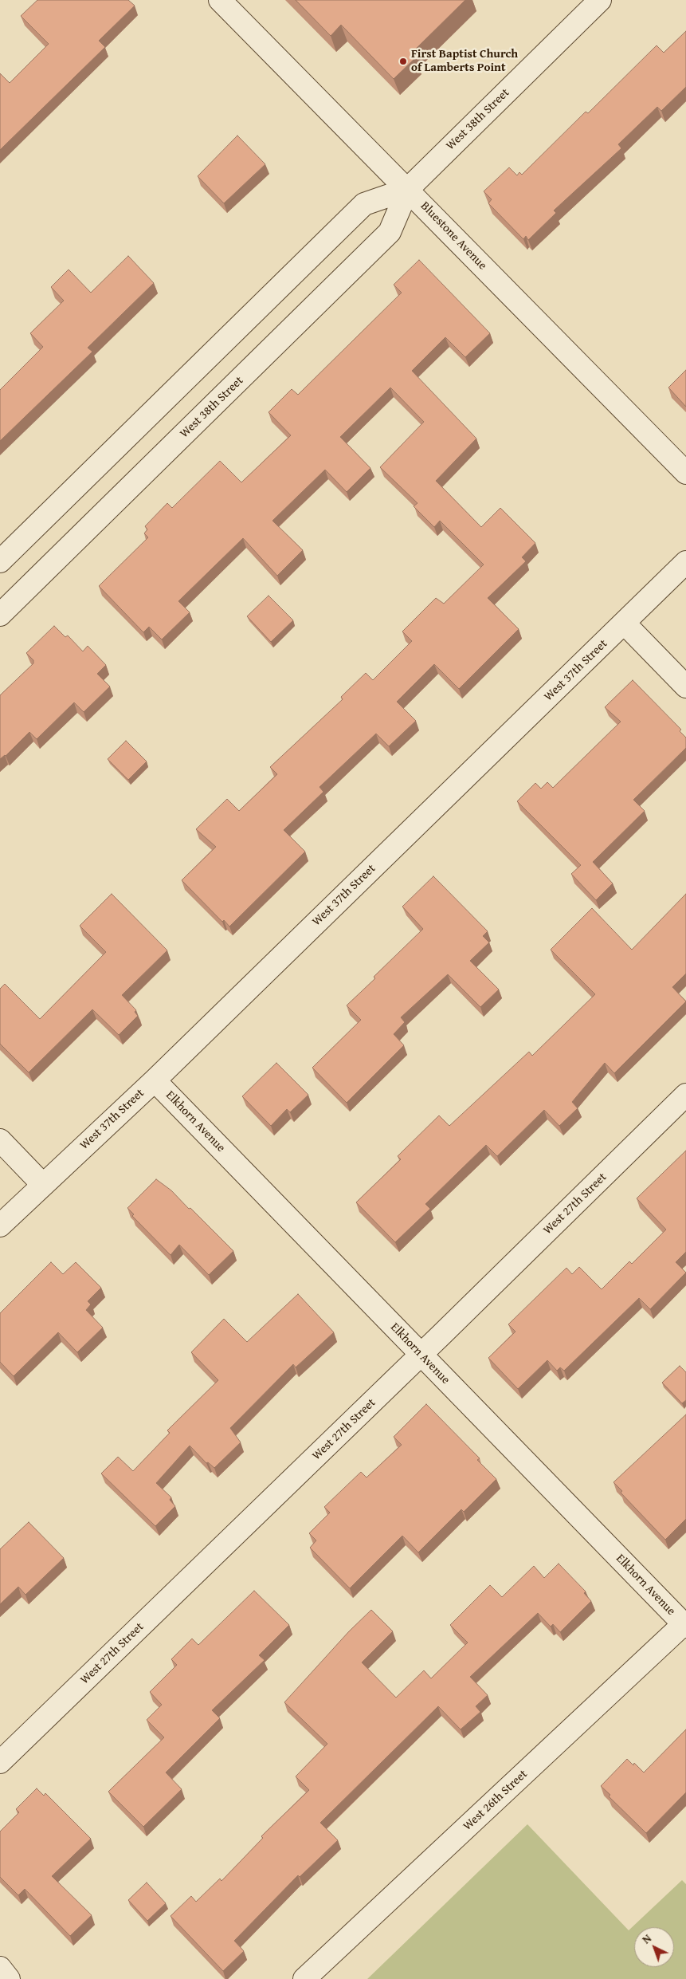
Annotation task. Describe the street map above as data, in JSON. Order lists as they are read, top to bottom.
{
  "streets": {
    "street": [
      "West 38th Street",
      "Bluestone Avenue",
      "West 37th Street",
      "Elkhorn Avenue",
      "West 27th Street",
      "West 26th Street"
    ]
  },
  "crossings": [
    ["West 38th Street", "Bluestone Avenue"],
    ["West 37th Street", "Elkhorn Avenue"],
    ["Elkhorn Avenue", "West 27th Street"],
    ["Elkhorn Avenue", "West 26th Street"]
  ],
  "places": ["First Baptist Church of Lamberts Point"],
  "north": "top left"
}
